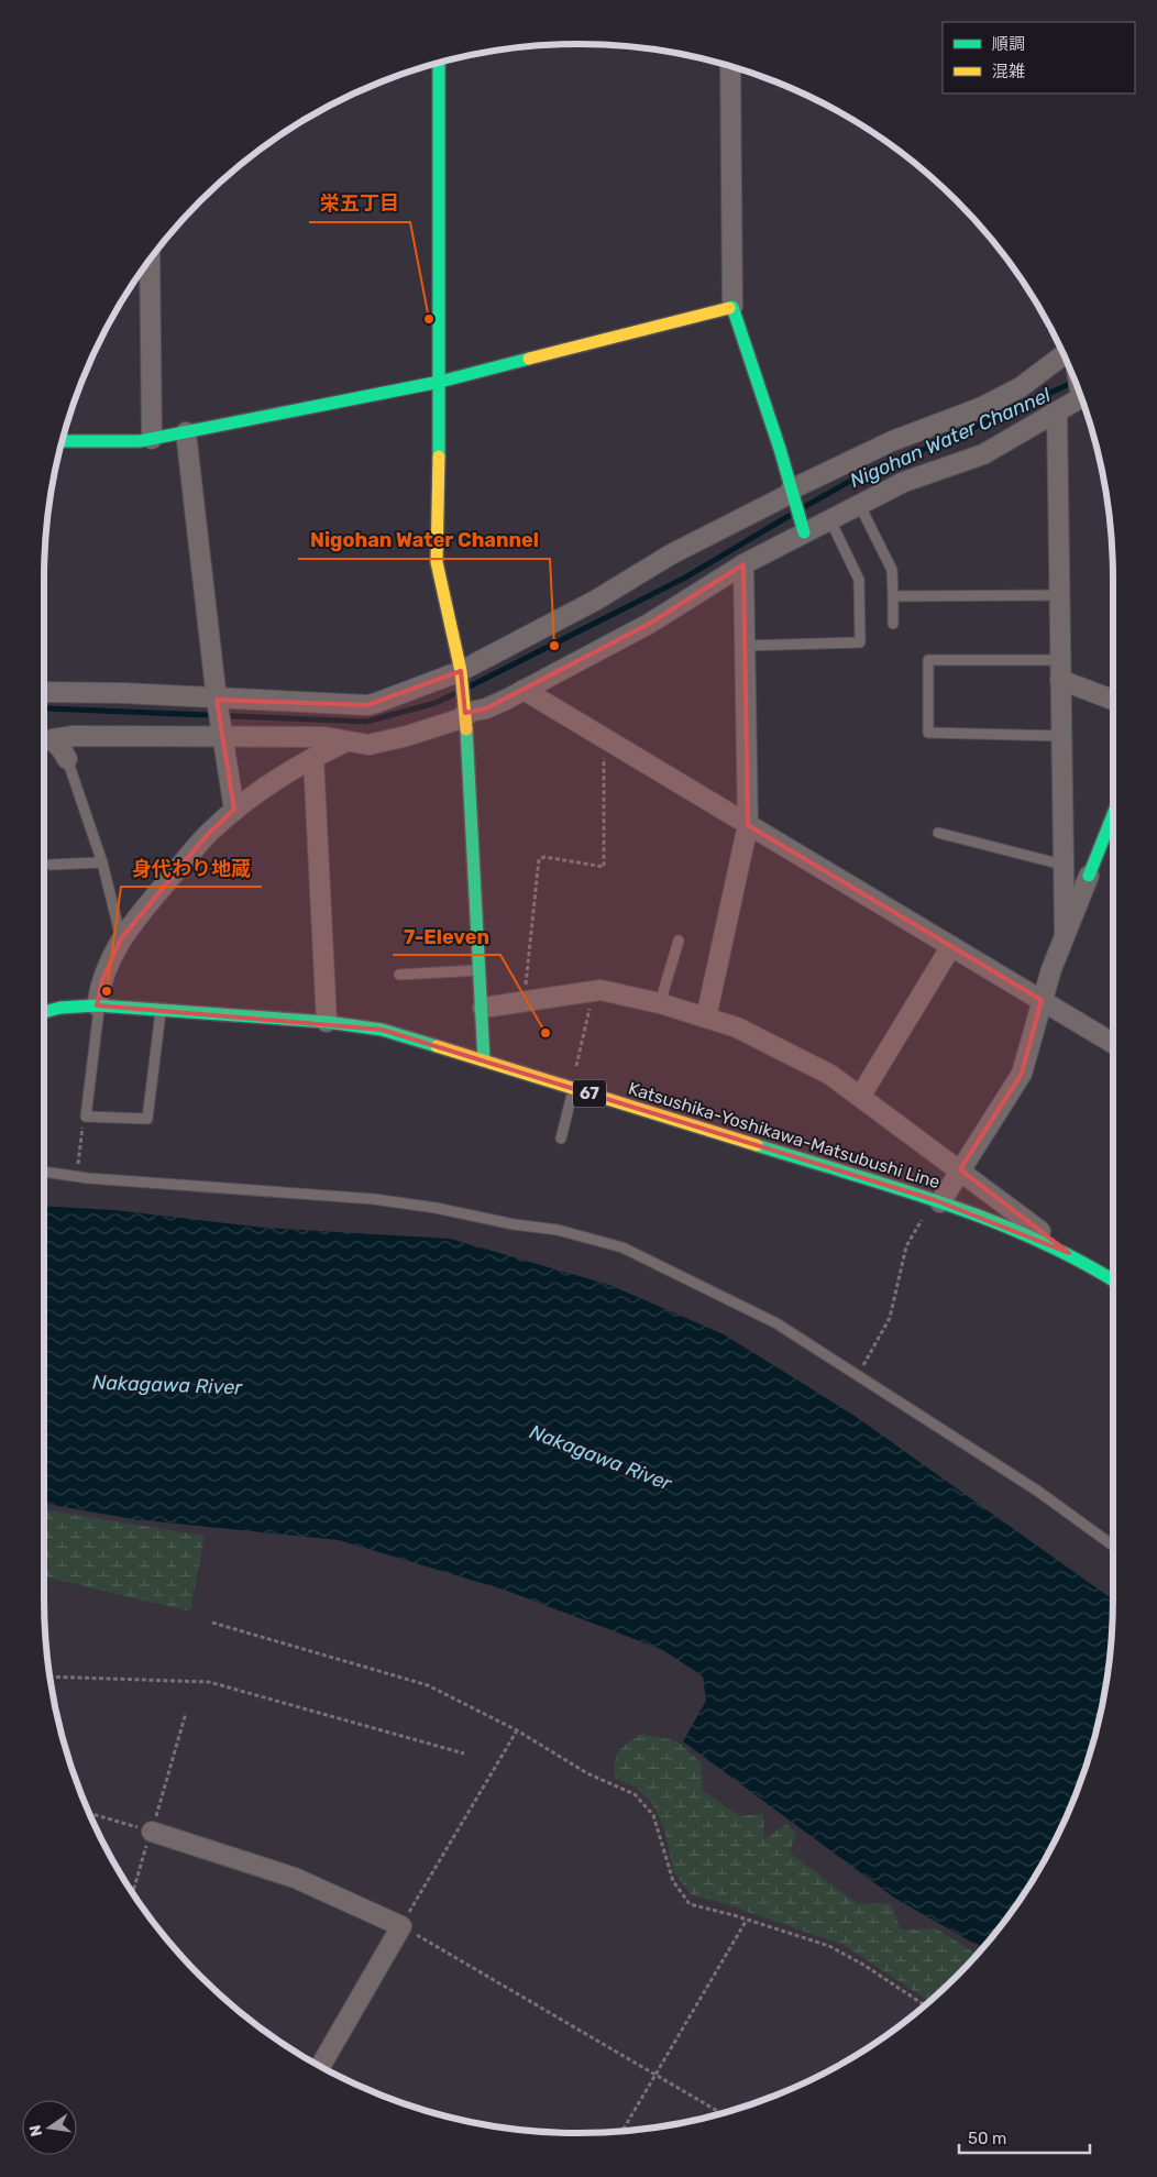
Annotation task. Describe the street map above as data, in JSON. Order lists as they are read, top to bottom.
{
  "streets": {
    "street": ["67", "Katsushika-Yoshikawa-Matsubushi Line"]
  },
  "water": ["Nigohan Water Channel", "Nakagawa River"],
  "places": [
    "栄五丁目",
    "Nigohan Water Channel",
    "身代わり地蔵",
    "7-Eleven"
  ],
  "legend": ["順調", "混雑"],
  "scale_bar": "50 m",
  "north": "left"
}
